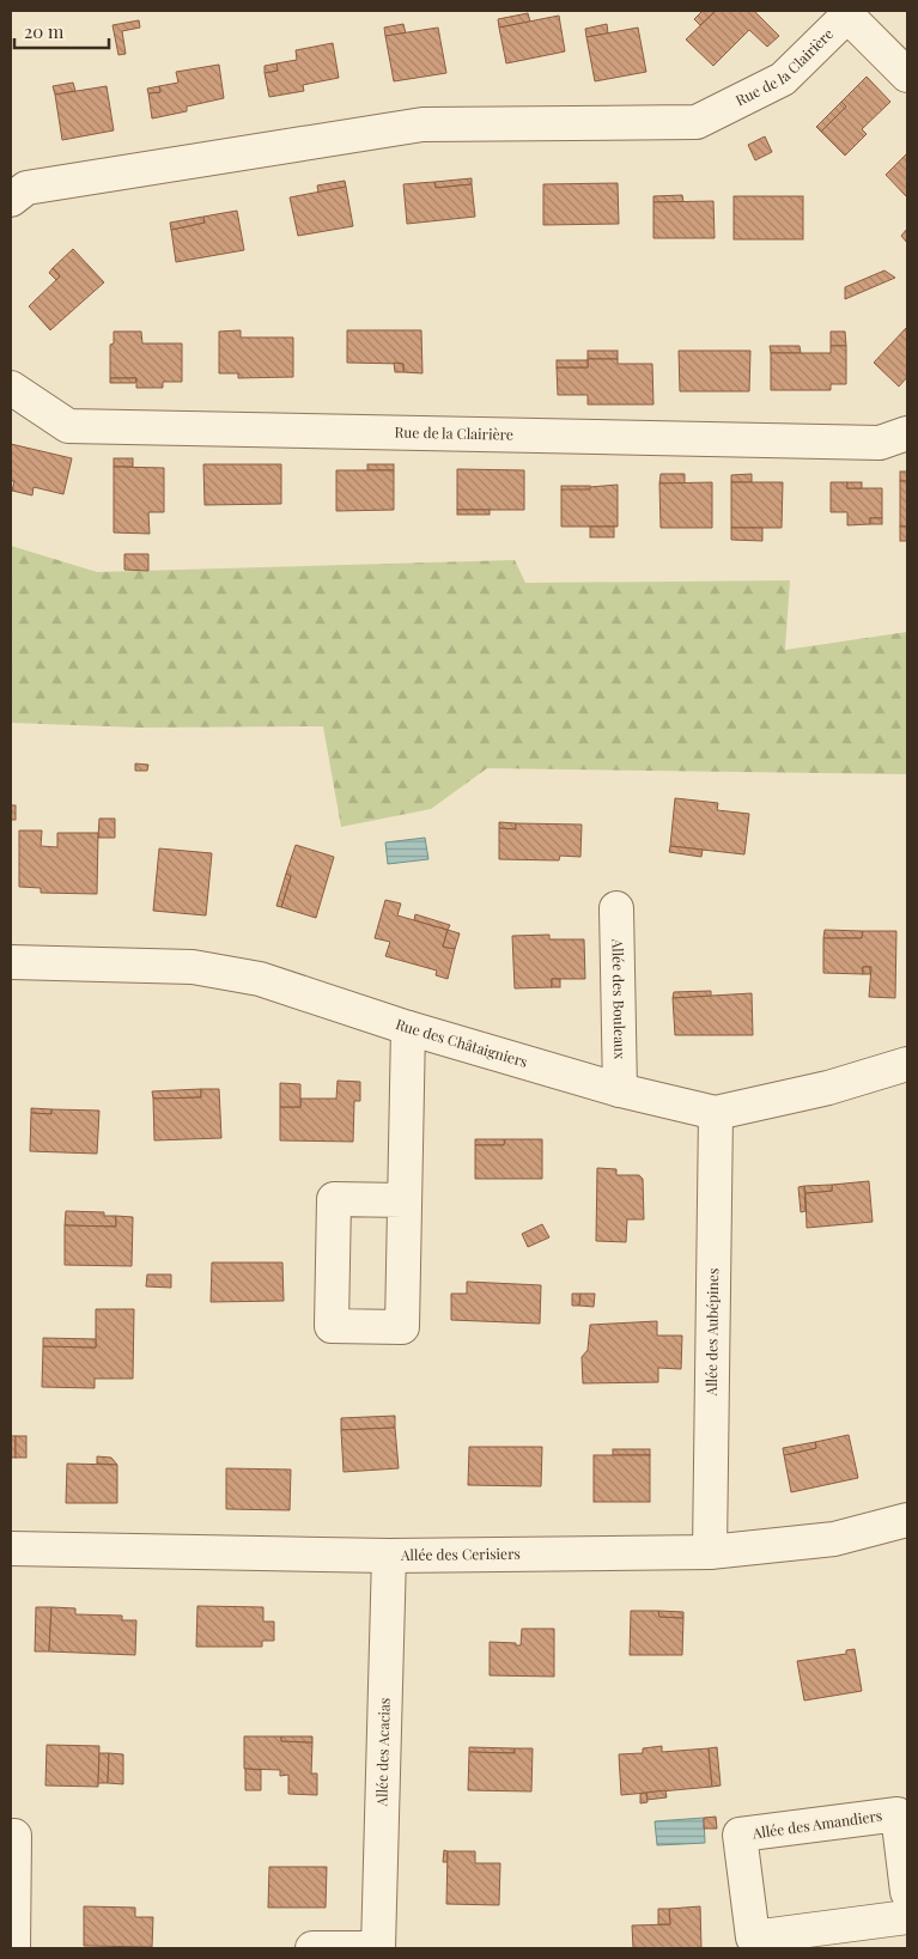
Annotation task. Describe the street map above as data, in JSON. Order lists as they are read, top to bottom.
{
  "streets": {
    "street": [
      "Rue de la Clairière",
      "Allée des Bouleaux",
      "Rue des Châtaigniers",
      "Allée des Aubépines",
      "Allée des Cerisiers",
      "Allée des Acacias",
      "Allée des Amandiers"
    ]
  },
  "crossings": [
    ["Allée des Bouleaux", "Rue des Châtaigniers"],
    ["Rue des Châtaigniers", "Allée des Aubépines"],
    ["Allée des Aubépines", "Allée des Cerisiers"],
    ["Allée des Cerisiers", "Allée des Acacias"]
  ],
  "scale_bar": "20 m"
}
